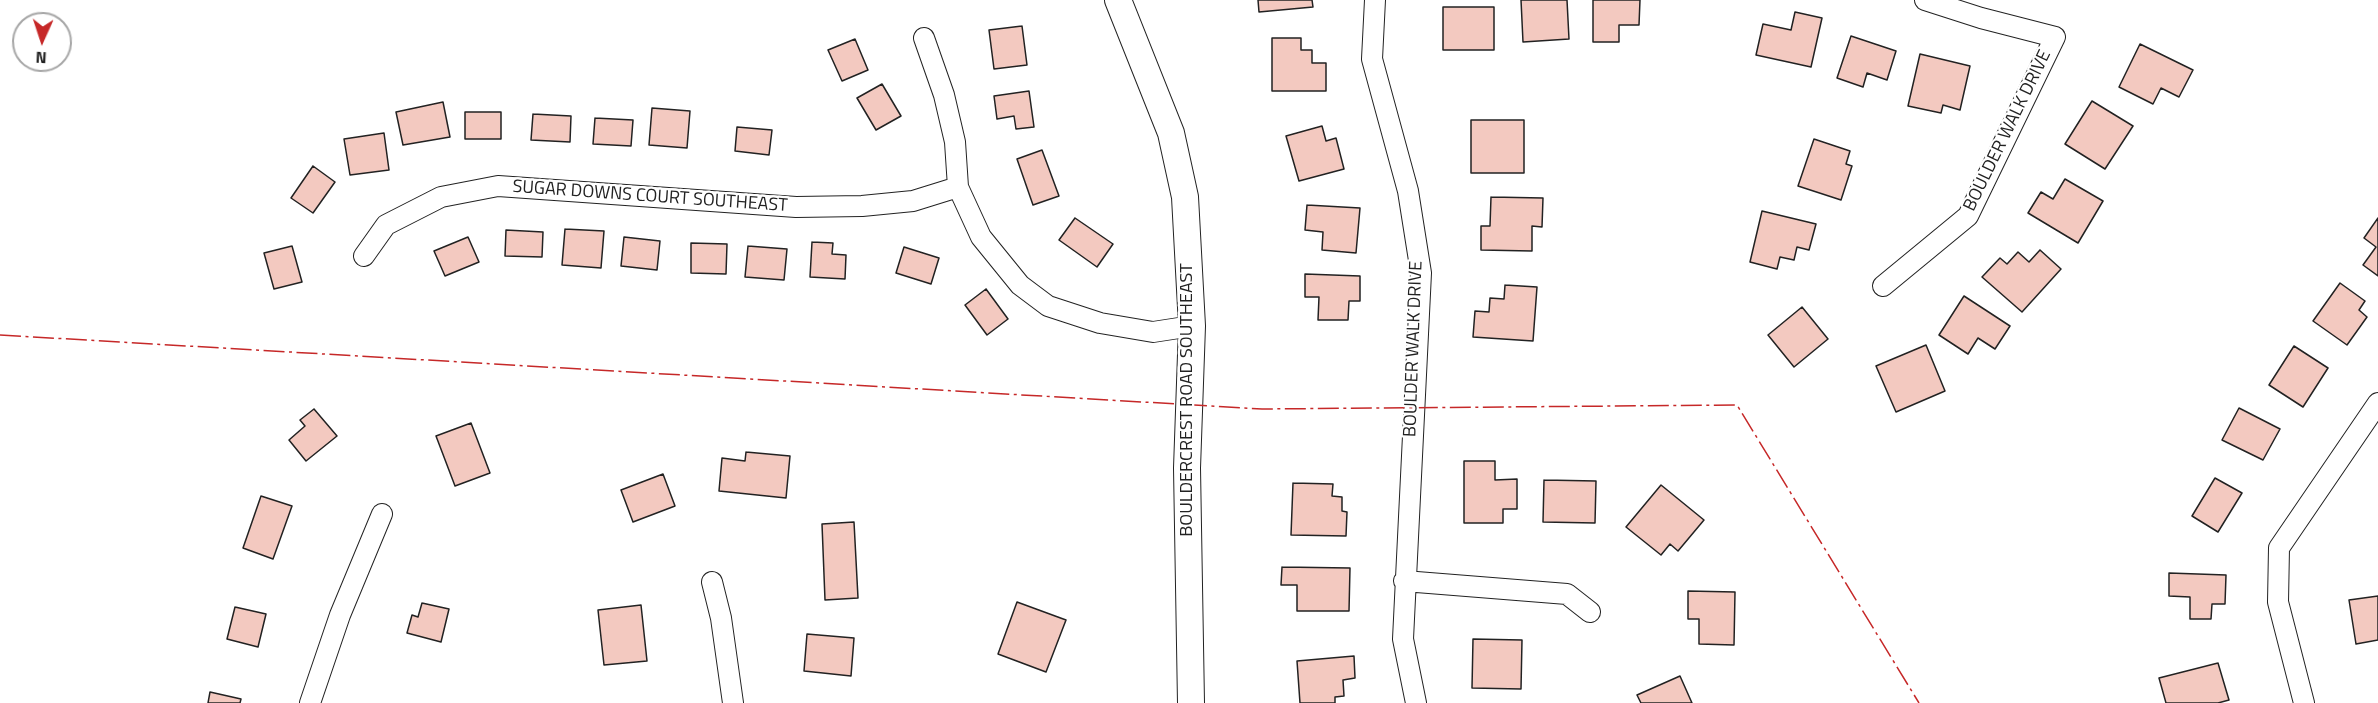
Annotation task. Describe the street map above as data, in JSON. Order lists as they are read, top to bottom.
{
  "streets": {
    "street": ["BOULDER WALK DRIVE", "SUGAR DOWNS COURT SOUTHEAST", "BOULDERCREST ROAD SOUTHEAST"]
  },
  "north": "bottom"
}
